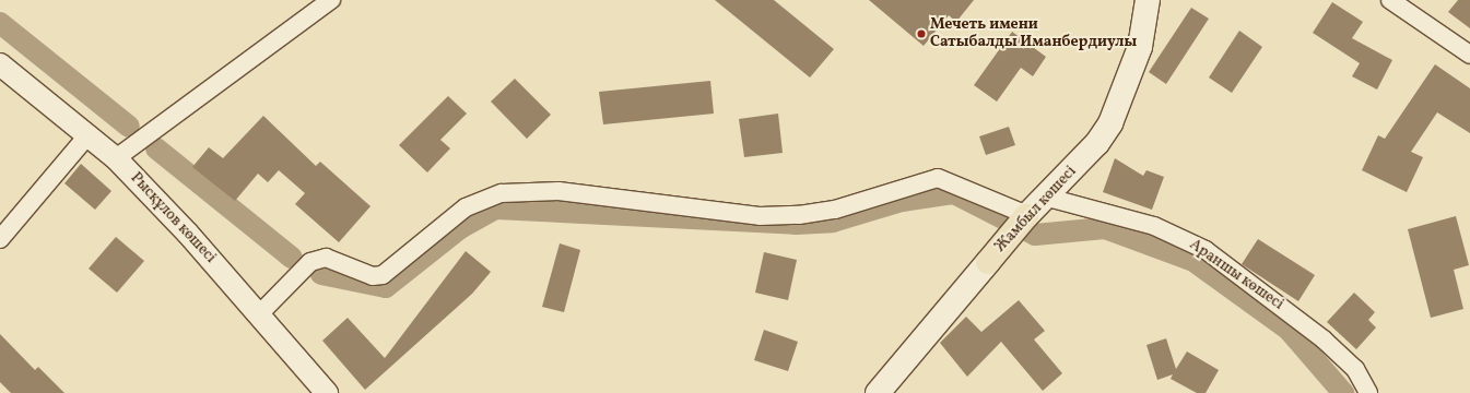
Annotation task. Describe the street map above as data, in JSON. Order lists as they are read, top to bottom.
{
  "streets": {
    "main road": ["Жамбыл көшесі"],
    "street": ["Рысқұлов көшесі", "Араншы көшесі"]
  },
  "crossings": [
    ["Жамбыл көшесі", "Араншы көшесі"]
  ],
  "places": ["Мечеть имени Сатыбалды Иманбердиулы"]
}
